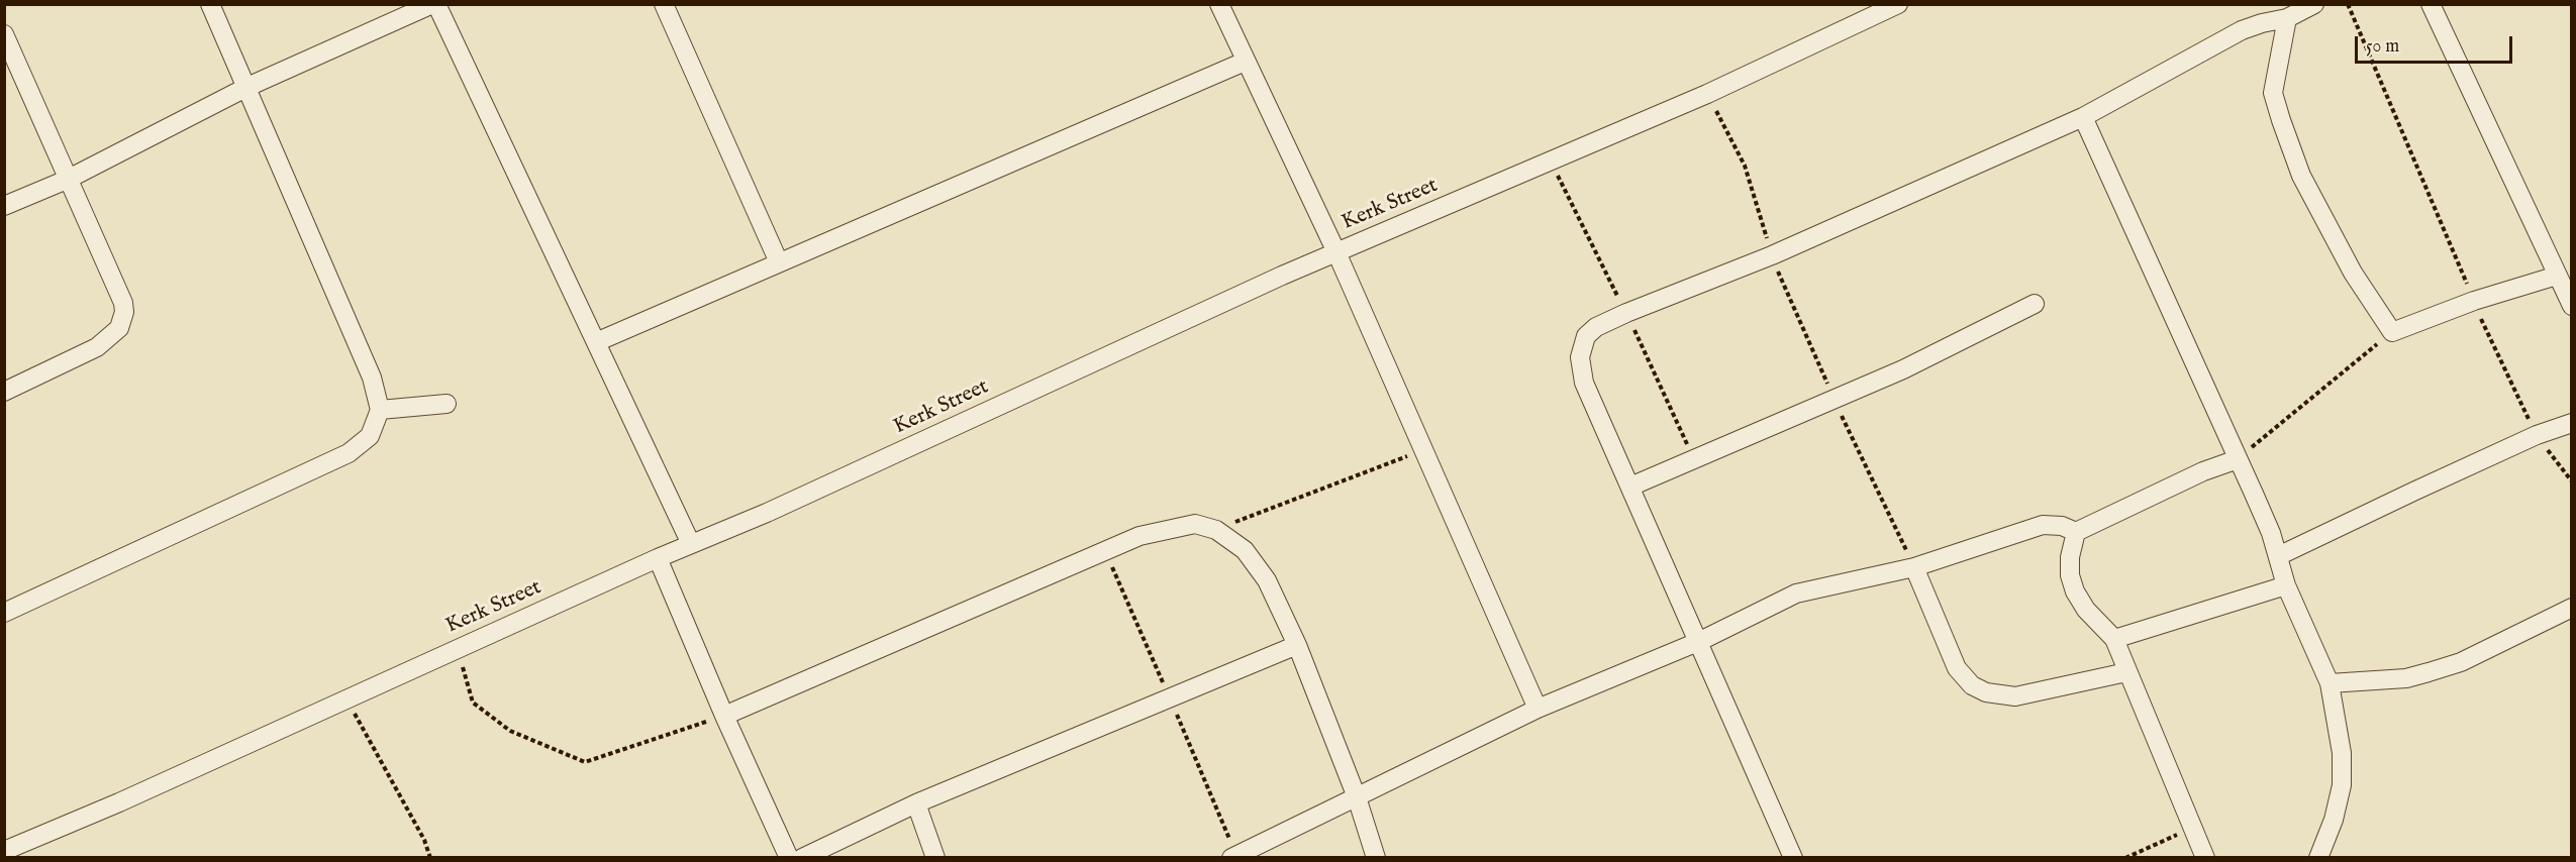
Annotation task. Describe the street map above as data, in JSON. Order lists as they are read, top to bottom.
{
  "streets": {
    "street": ["Kerk Street"]
  },
  "scale_bar": "50 m"
}
